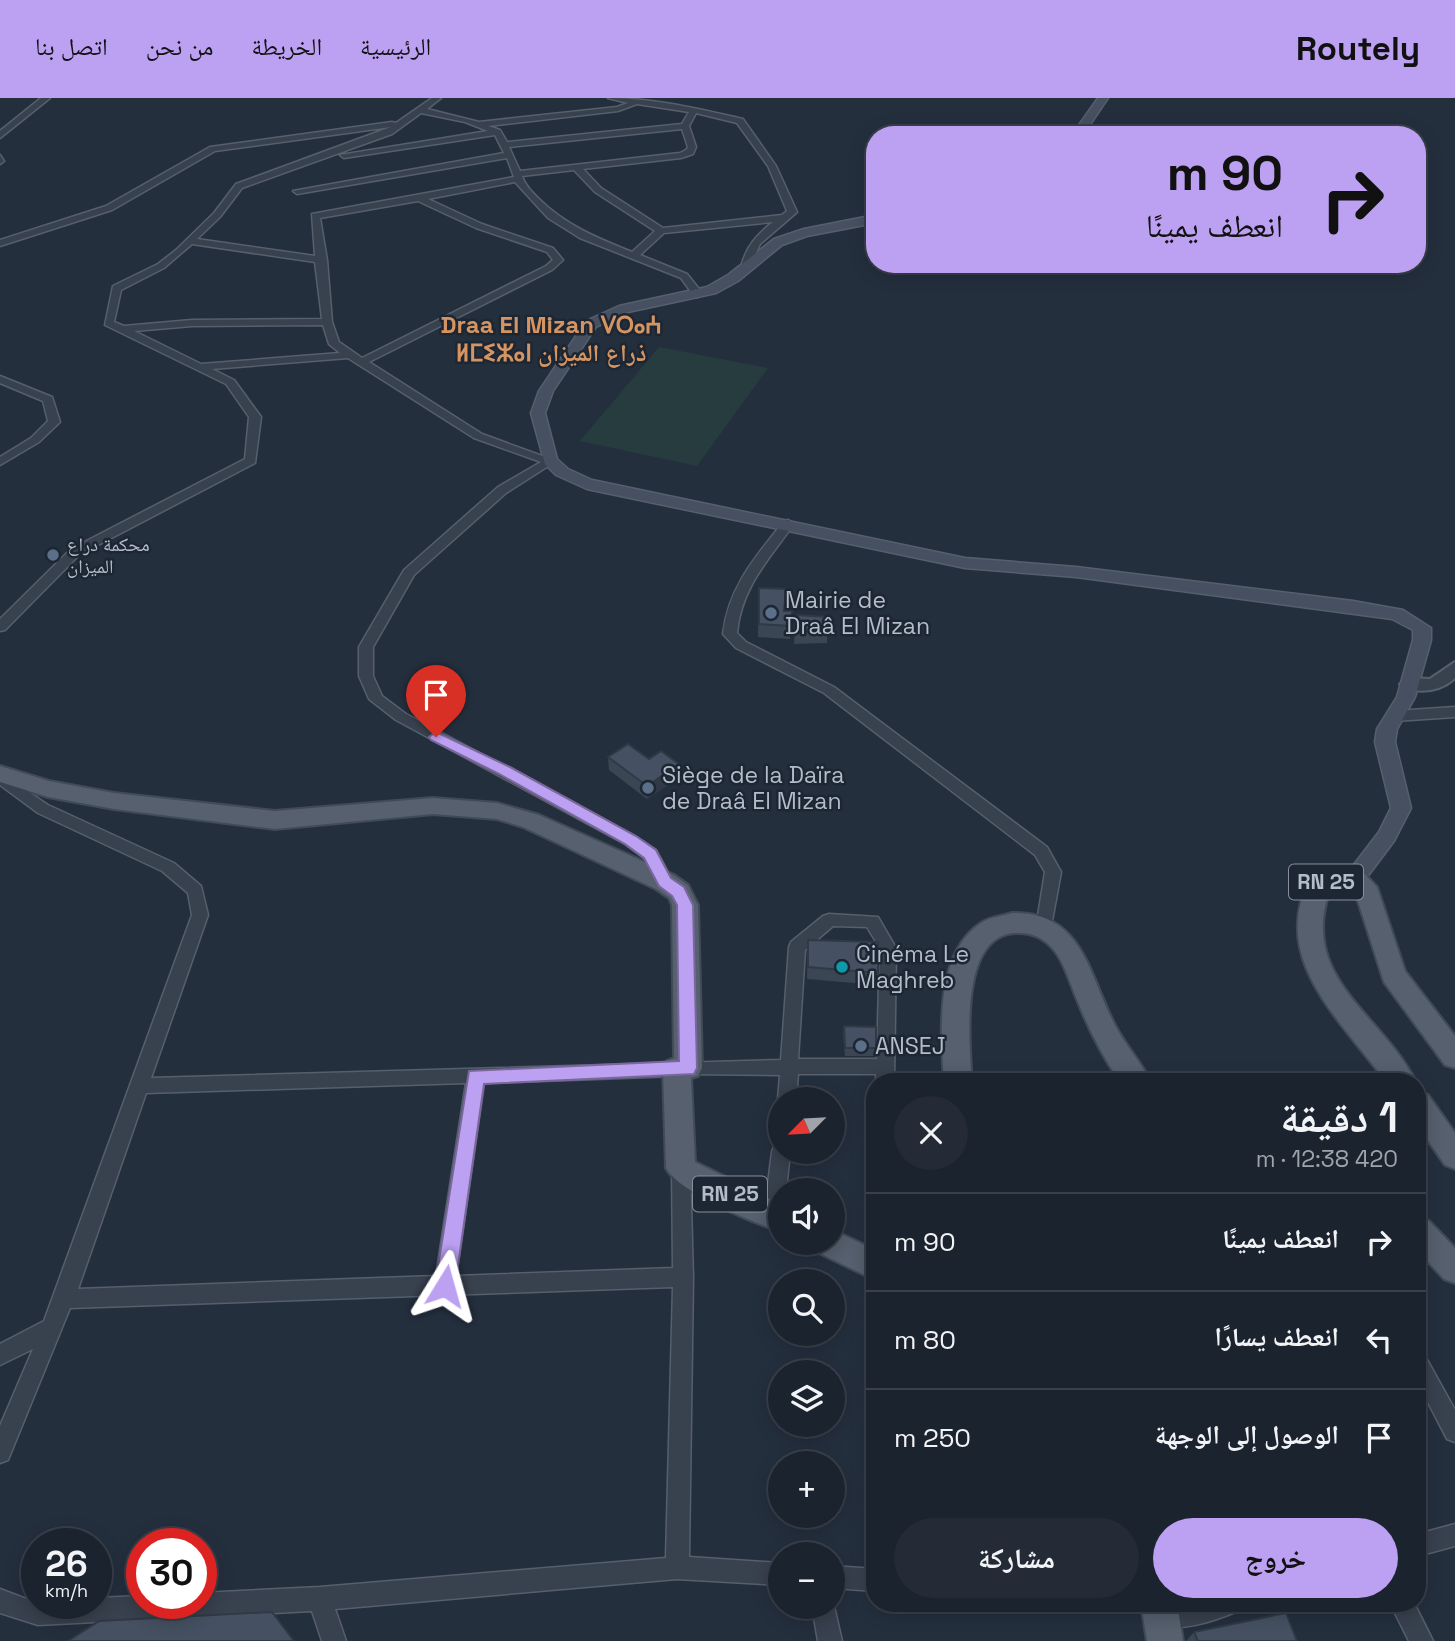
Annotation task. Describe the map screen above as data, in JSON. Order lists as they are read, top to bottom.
{
  "streets": {
    "main road": ["RN 25"]
  },
  "districts": ["Draa El Mizan ⴸⵔⴰⵄ ⵍⵎⵉⵣⴰⵏ ذراع الميزان"],
  "places": [
    "محكمة دراع الميزان",
    "Mairie de Draâ El Mizan",
    "Siège de la Daïra de Draâ El Mizan",
    "Cinéma Le Maghreb",
    "ANSEJ"
  ],
  "north": "bottom left",
  "page": {
    "header": "Routely",
    "nav": [
      "الرئيسية",
      "الخريطة",
      "من نحن",
      "اتصل بنا"
    ],
    "turn": ["90 m", "انعطف يمينًا"],
    "heading": ["1 دقيقة", "420 m · 12:38"],
    "map_buttons": ["+", "−"],
    "list": [
      {
        "name": "انعطف يمينًا",
        "value": "90 m"
      },
      {
        "name": "انعطف يسارًا",
        "value": "80 m"
      },
      {
        "name": "الوصول إلى الوجهة",
        "value": "250 m"
      }
    ],
    "buttons": ["خروج", "مشاركة"],
    "speed": "26 km/h",
    "limit": "30"
  }
}
